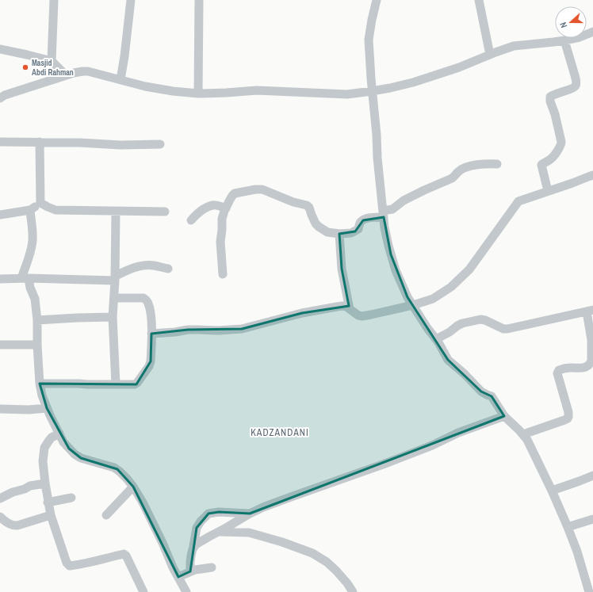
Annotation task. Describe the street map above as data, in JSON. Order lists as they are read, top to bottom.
{
  "districts": ["KADZANDANI"],
  "places": ["Masjid Abdi Rahman"],
  "north": "left"
}
